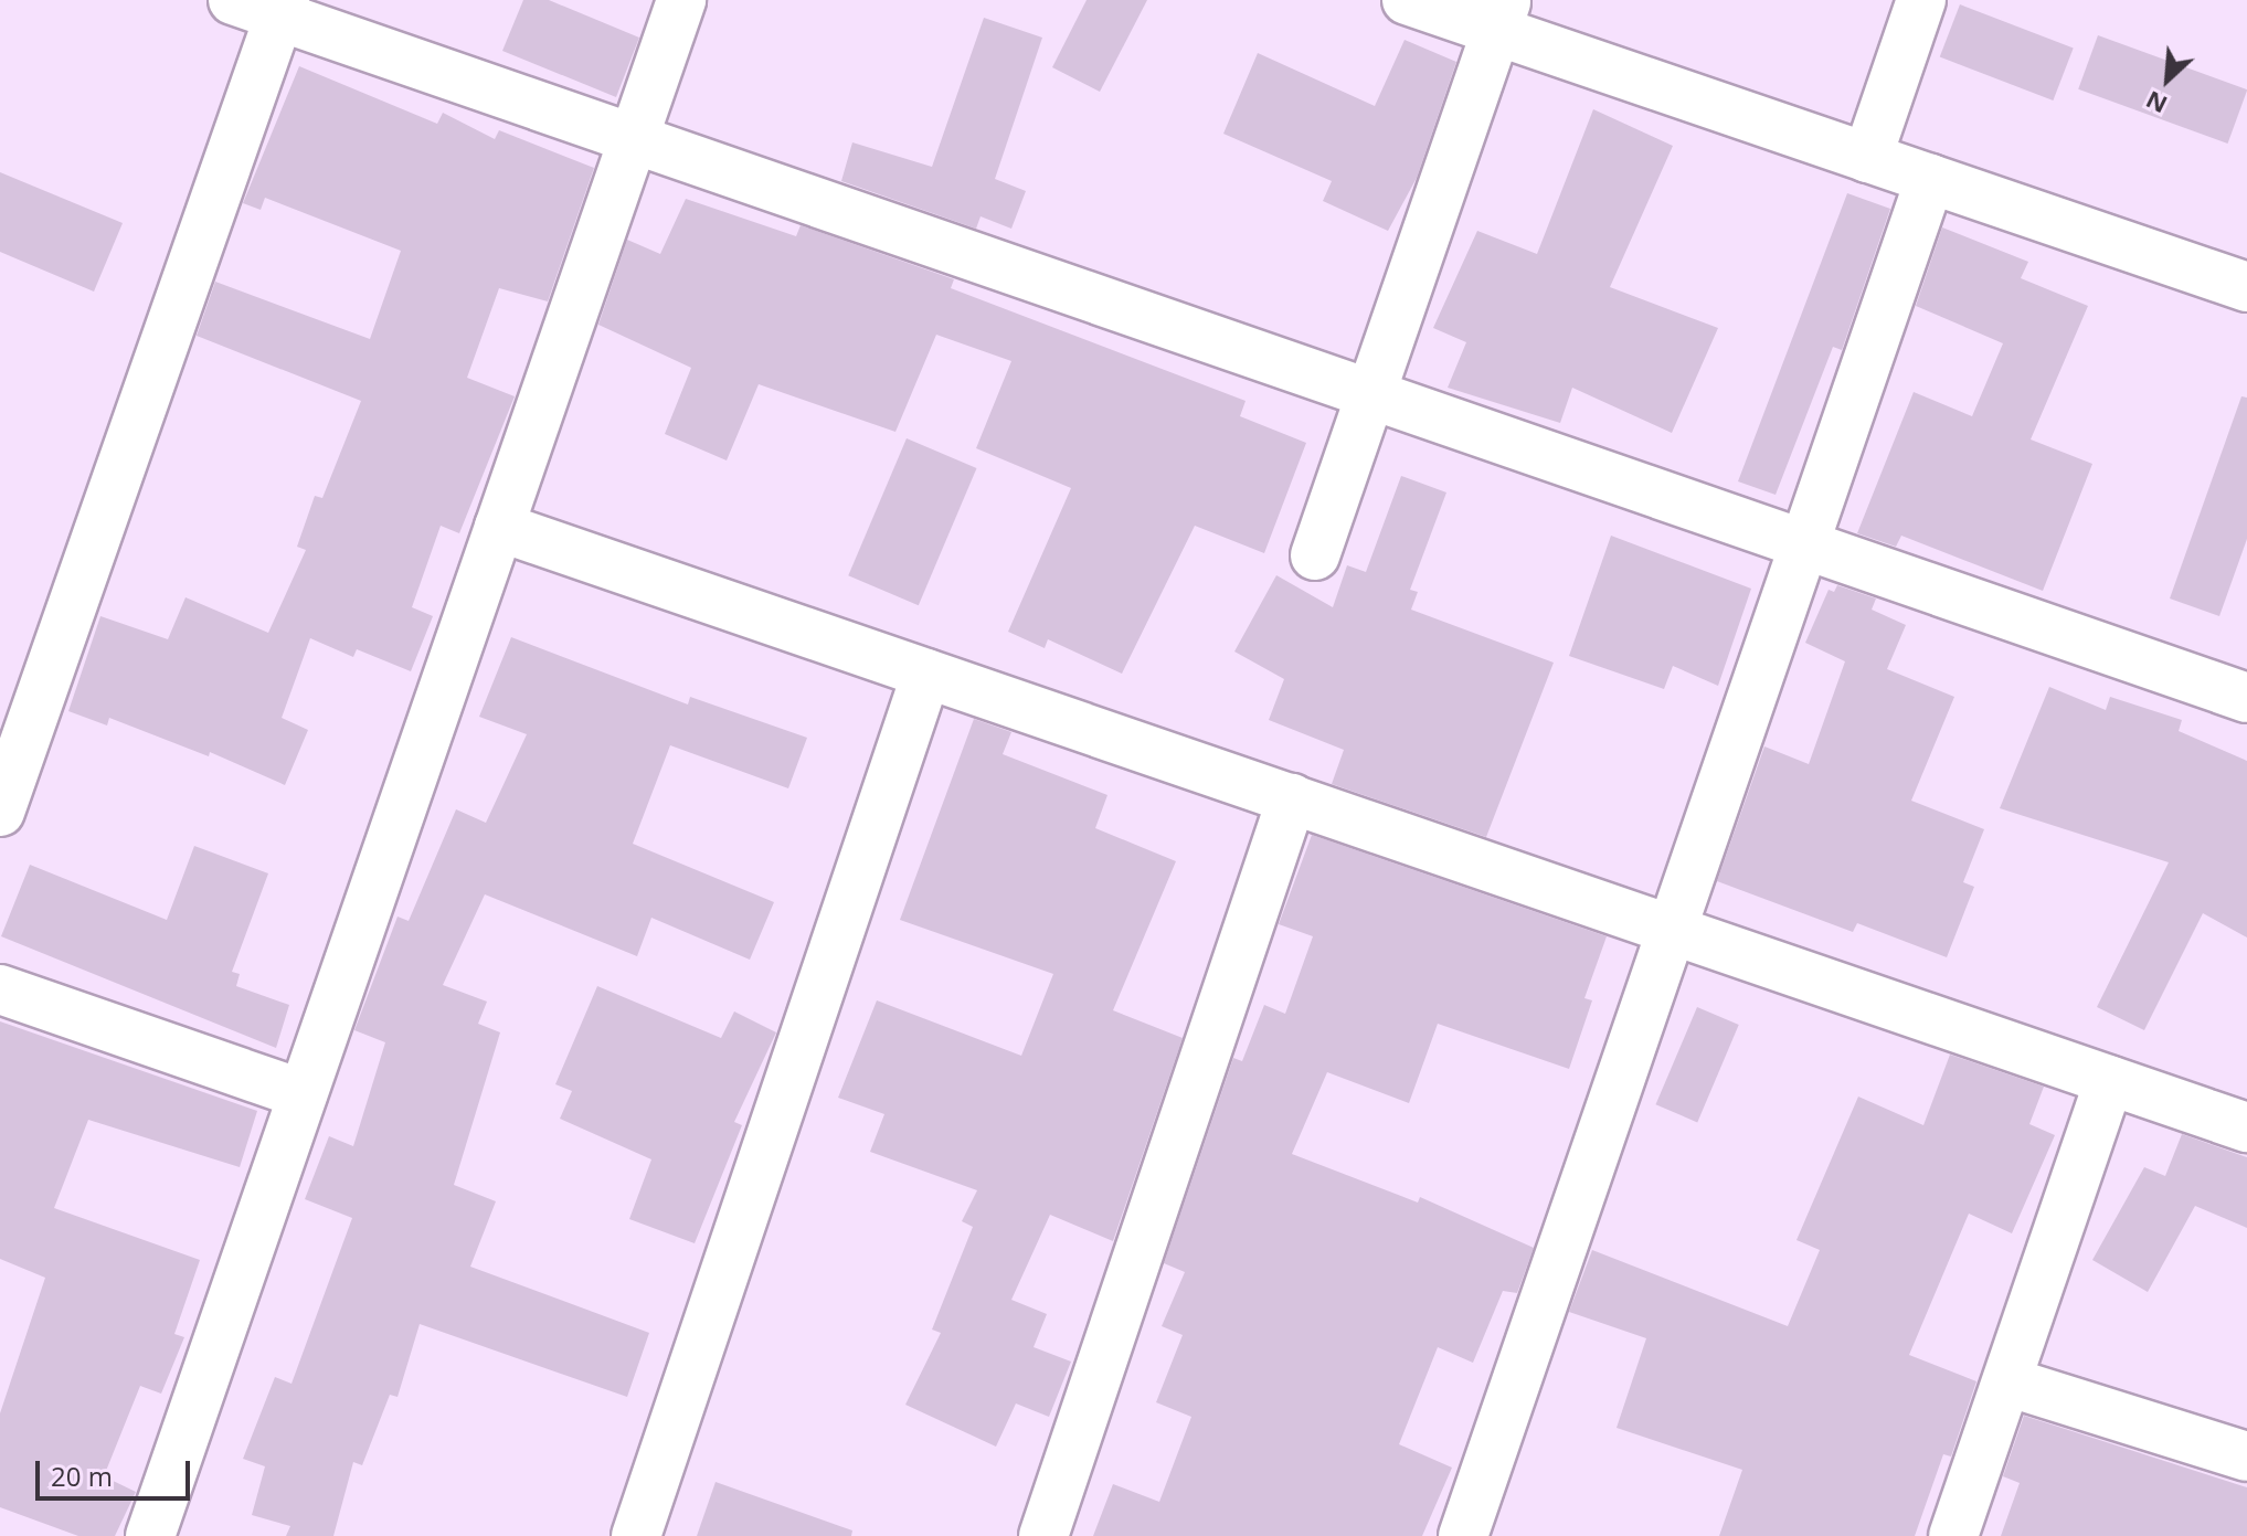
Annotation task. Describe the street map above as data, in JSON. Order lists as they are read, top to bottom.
{
  "scale_bar": "20 m",
  "north": "bottom left"
}
